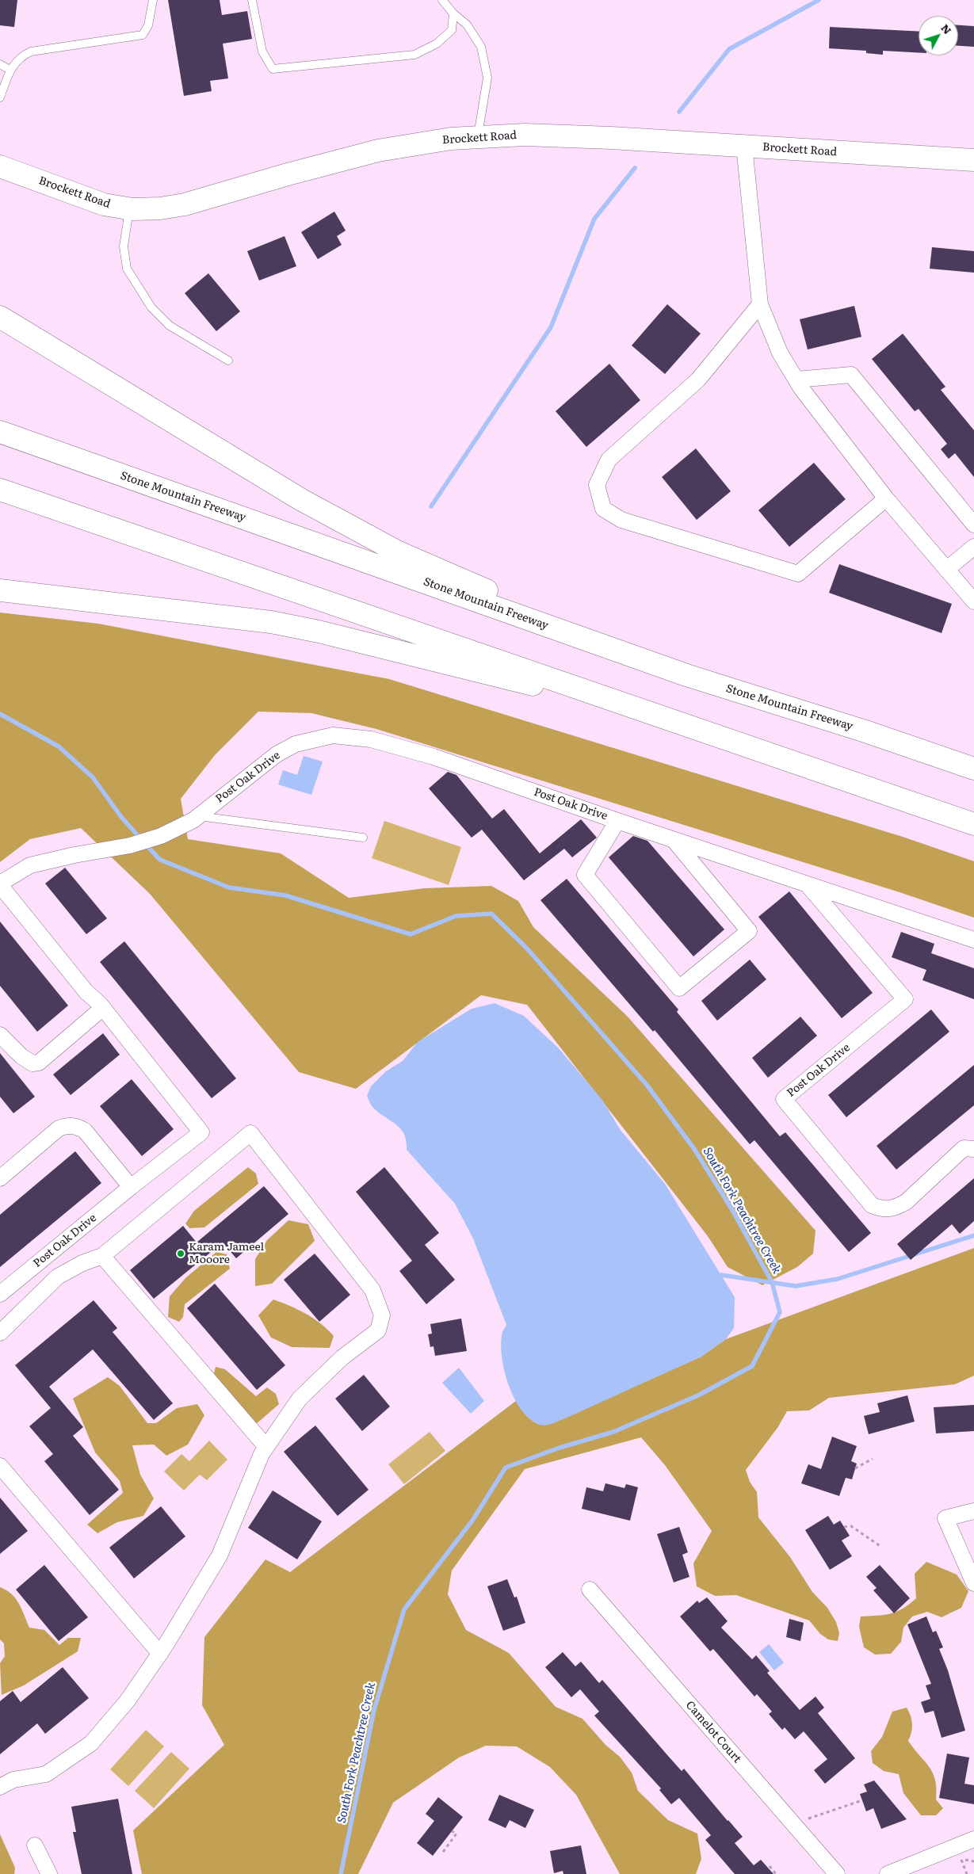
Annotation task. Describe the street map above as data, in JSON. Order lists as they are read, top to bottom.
{
  "streets": {
    "main road": ["Brockett Road", "Stone Mountain Freeway"],
    "street": ["Post Oak Drive", "Camelot Court"]
  },
  "water": ["South Fork Peachtree Creek"],
  "places": ["Karam Jameel Mooore"],
  "north": "top right"
}
